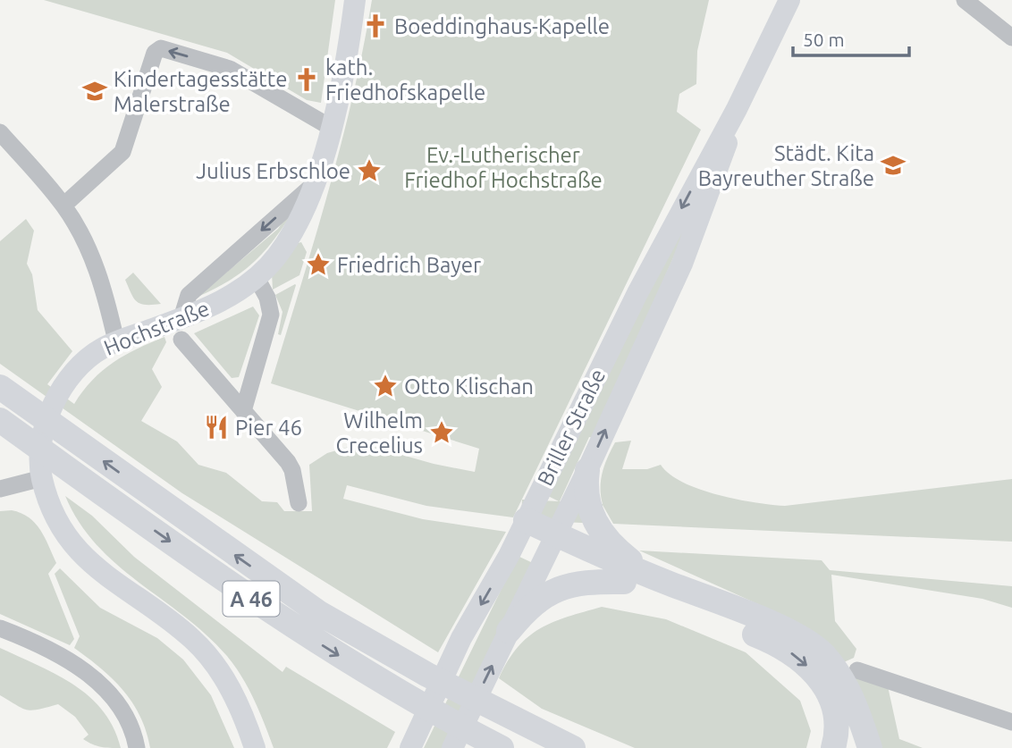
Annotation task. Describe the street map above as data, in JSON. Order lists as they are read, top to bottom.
{
  "streets": {
    "highway": ["A 46"],
    "main road": ["Hochstraße", "Briller Straße"]
  },
  "crossings": [
    ["Briller Straße", "A 46"]
  ],
  "parks": ["Ev.-Lutherischer Friedhof Hochstraße"],
  "places": {
    "church": ["Boeddinghaus-Kapelle", "kath. Friedhofskapelle"],
    "school or university": ["Kindertagesstätte Malerstraße", "Städt. Kita Bayreuther Straße"],
    "place": [
      "Julius Erbschloe",
      "Friedrich Bayer",
      "Otto Klischan",
      "Wilhelm Crecelius"
    ],
    "restaurant": ["Pier 46"]
  },
  "scale_bar": "50 m"
}
